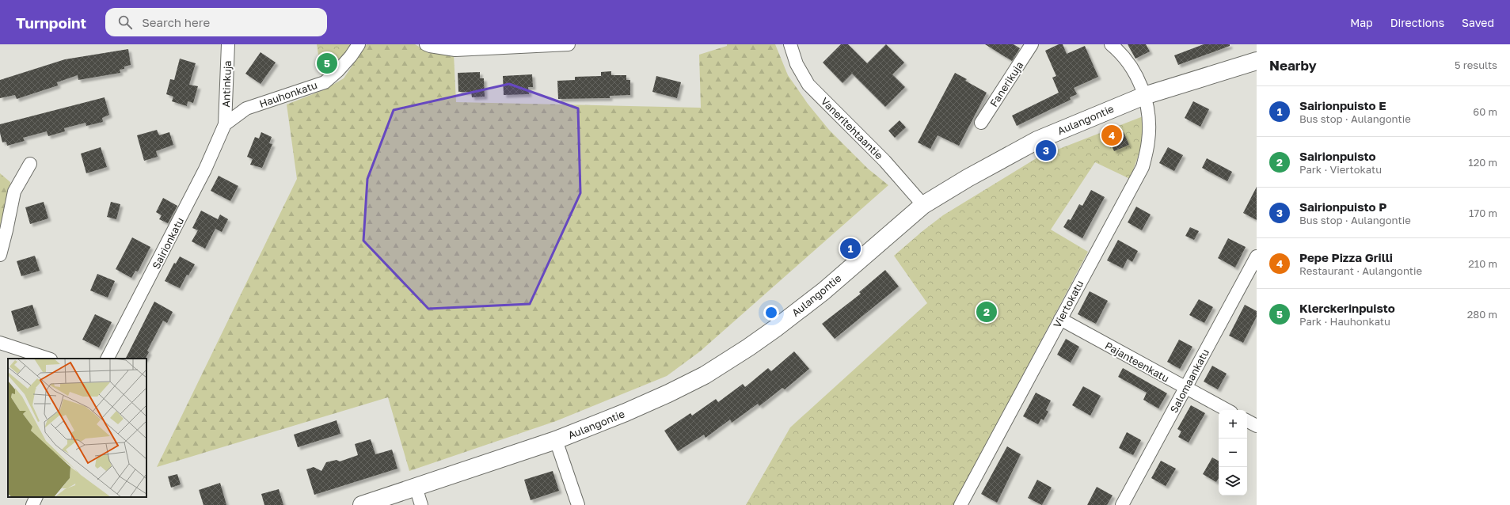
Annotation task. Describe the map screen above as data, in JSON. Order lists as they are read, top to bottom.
{
  "streets": {
    "main road": ["Aulangontie"],
    "street": [
      "Antinkuja",
      "Fanerikuja",
      "Hauhonkatu",
      "Vaneritehtaantie",
      "Sairionkatu",
      "Viertokatu",
      "Pajanteenkatu",
      "Salomaankatu"
    ]
  },
  "crossings": [
    ["Antinkuja", "Hauhonkatu"],
    ["Antinkuja", "Sairionkatu"],
    ["Hauhonkatu", "Sairionkatu"],
    ["Aulangontie", "Vaneritehtaantie"],
    ["Aulangontie", "Viertokatu"],
    ["Viertokatu", "Pajanteenkatu"],
    ["Pajanteenkatu", "Salomaankatu"]
  ],
  "page": {
    "header": "Turnpoint",
    "search": "Search here",
    "nav": ["Map", "Directions", "Saved"],
    "heading": ["Nearby", "5 results"],
    "pins": [
      "5",
      "4",
      "3",
      "1",
      "2"
    ],
    "list": [
      {
        "mark": "1",
        "name": "Sairionpuisto E",
        "note": "Bus stop · Aulangontie",
        "value": "60 m"
      },
      {
        "mark": "2",
        "name": "Sairionpuisto",
        "note": "Park · Viertokatu",
        "value": "120 m"
      },
      {
        "mark": "3",
        "name": "Sairionpuisto P",
        "note": "Bus stop · Aulangontie",
        "value": "170 m"
      },
      {
        "mark": "4",
        "name": "Pepe Pizza Grilli",
        "note": "Restaurant · Aulangontie",
        "value": "210 m"
      },
      {
        "mark": "5",
        "name": "Klerckerinpuisto",
        "note": "Park · Hauhonkatu",
        "value": "280 m"
      }
    ],
    "map_buttons": ["+", "−"]
  }
}
